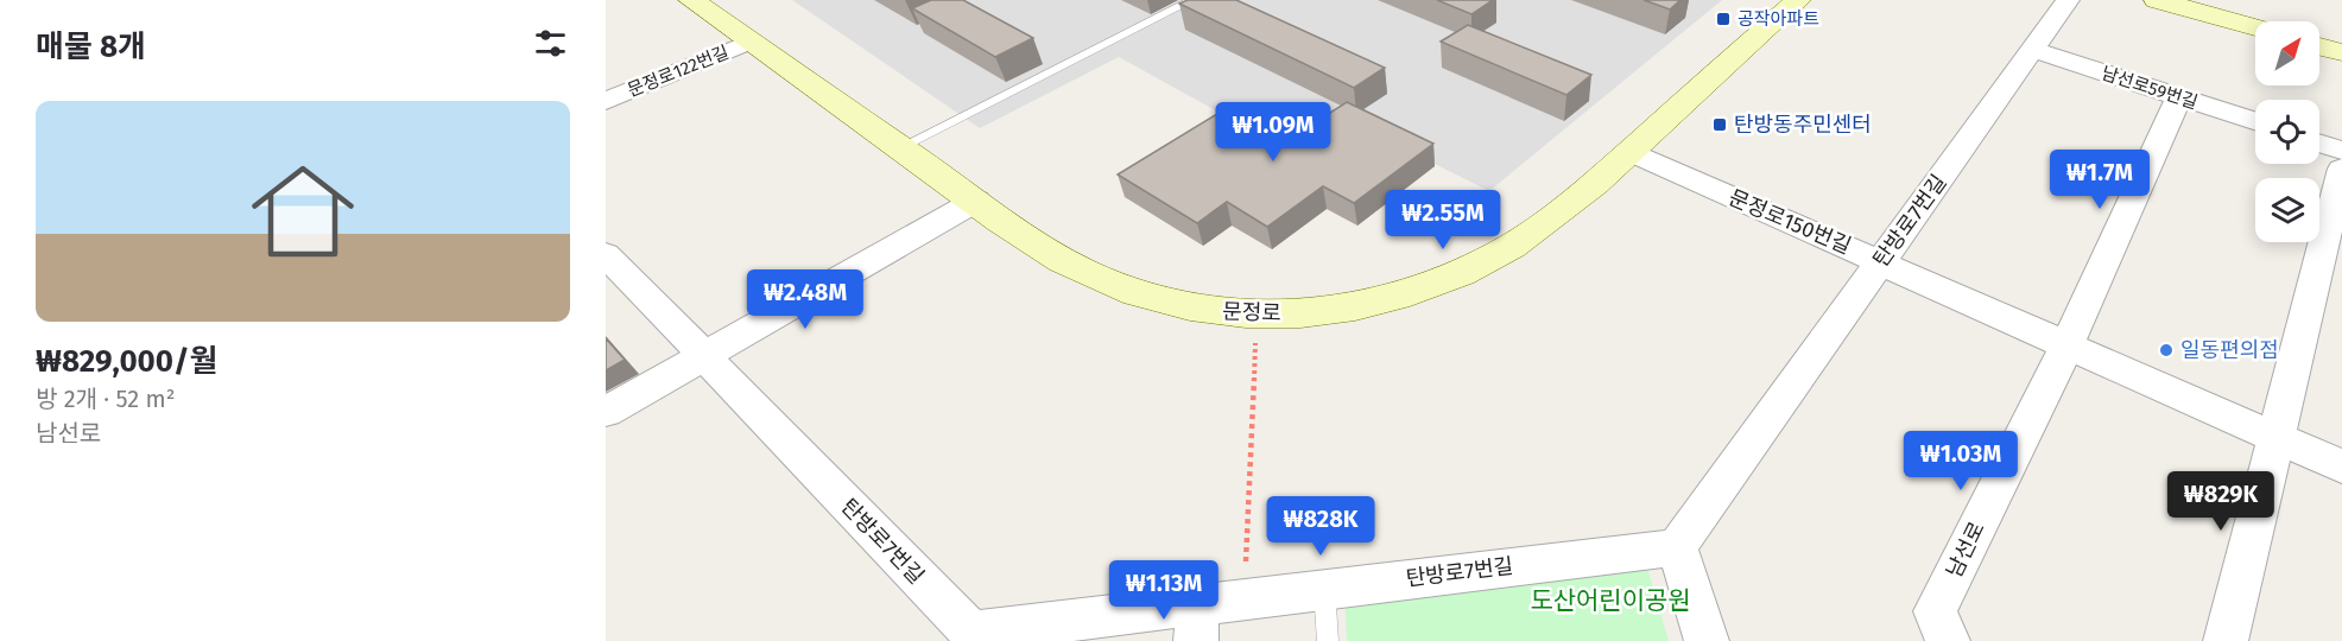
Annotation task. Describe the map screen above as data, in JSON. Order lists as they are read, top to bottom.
{
  "streets": {
    "main road": ["문정로"],
    "street": [
      "문정로122번길",
      "남선로59번길",
      "탄방로7번길",
      "문정로150번길",
      "남선로"
    ]
  },
  "crossings": [
    ["문정로122번길", "문정로"],
    ["남선로59번길", "탄방로7번길"],
    ["탄방로7번길", "문정로150번길"],
    ["문정로150번길", "문정로"],
    ["문정로150번길", "남선로"]
  ],
  "parks": ["도산어린이공원"],
  "places": {
    "transit": ["공작아파트", "탄방동주민센터"],
    "other": ["일동편의점"]
  },
  "north": "top right",
  "page": {
    "heading": "매물 8개",
    "list": [
      {
        "name": "₩829,000/월",
        "note": "방 2개 · 52 m² · 남선로"
      }
    ],
    "price": [
      "₩1.09M",
      "₩1.7M",
      "₩2.55M",
      "₩2.48M",
      "₩1.03M",
      "₩829K",
      "₩828K",
      "₩1.13M"
    ]
  }
}
